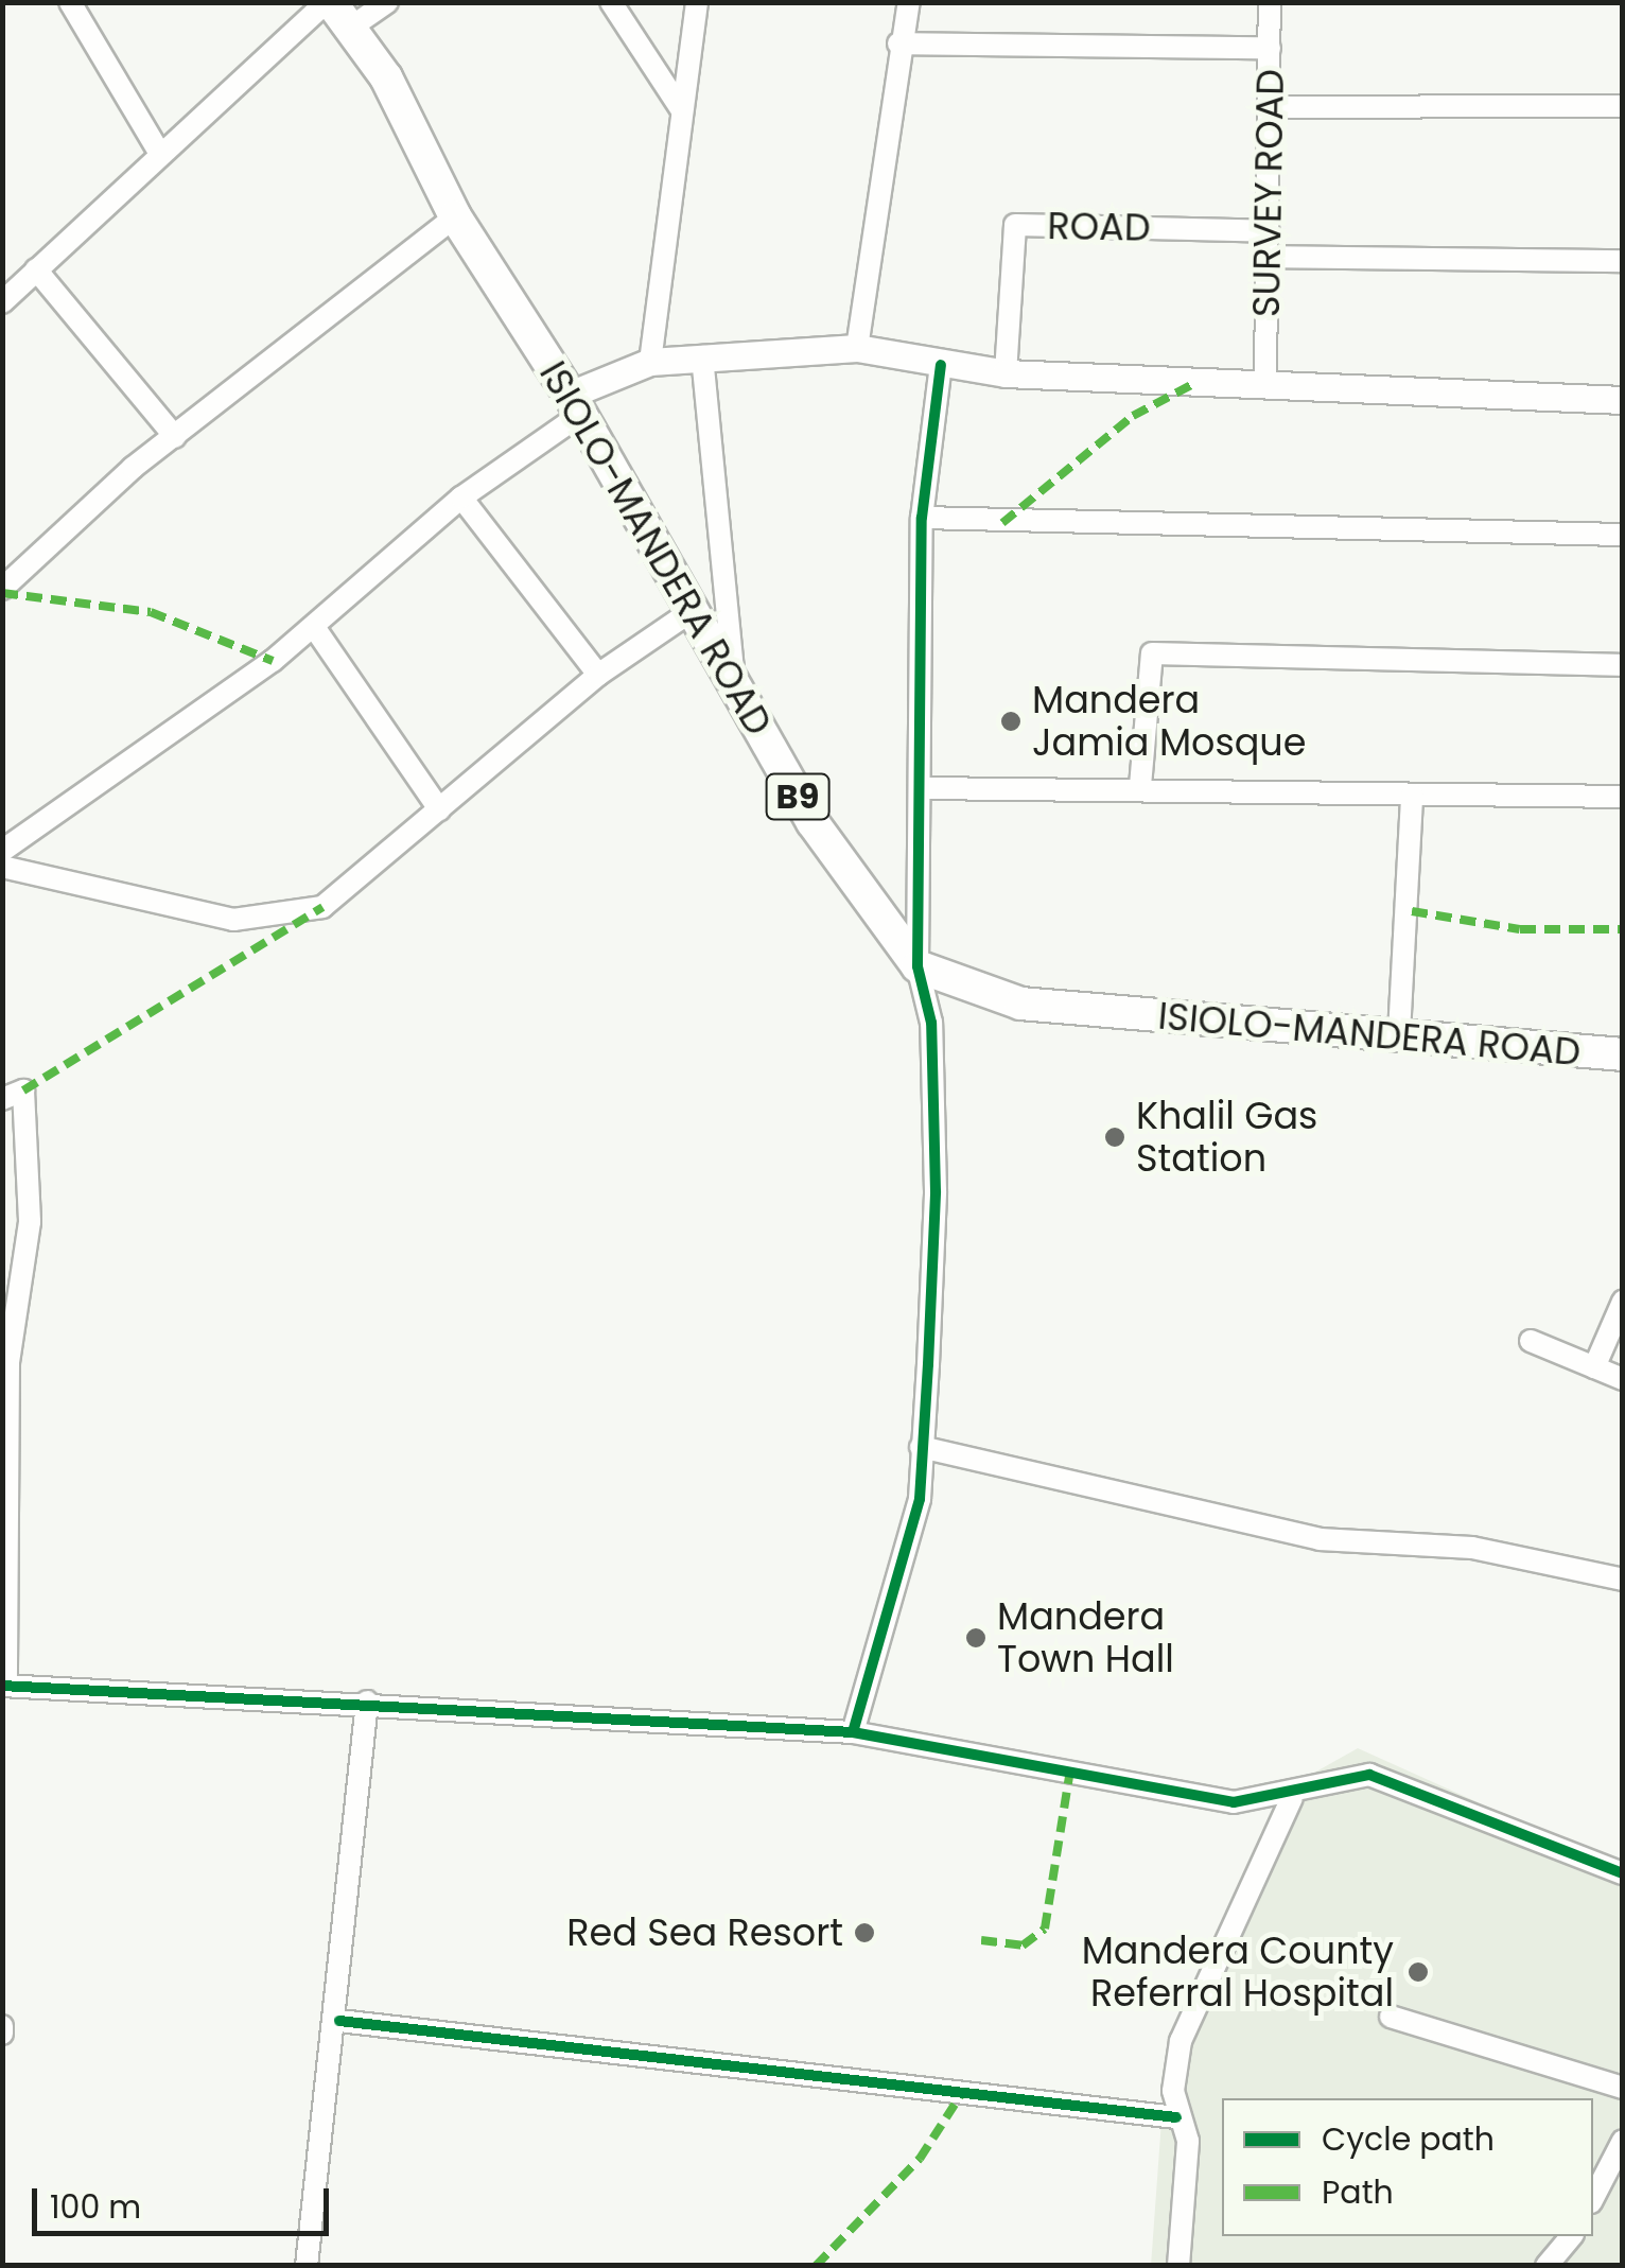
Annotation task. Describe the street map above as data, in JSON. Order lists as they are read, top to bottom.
{
  "streets": {
    "highway": ["ISIOLO-MANDERA ROAD", "B9"],
    "street": ["SURVEY ROAD", "ROAD"]
  },
  "crossings": [
    ["SURVEY ROAD", "ROAD"]
  ],
  "places": [
    "Mandera Jamia Mosque",
    "Khalil Gas Station",
    "Mandera Town Hall",
    "Red Sea Resort",
    "Mandera County Referral Hospital"
  ],
  "legend": ["Cycle path", "Path"],
  "scale_bar": "100 m"
}
